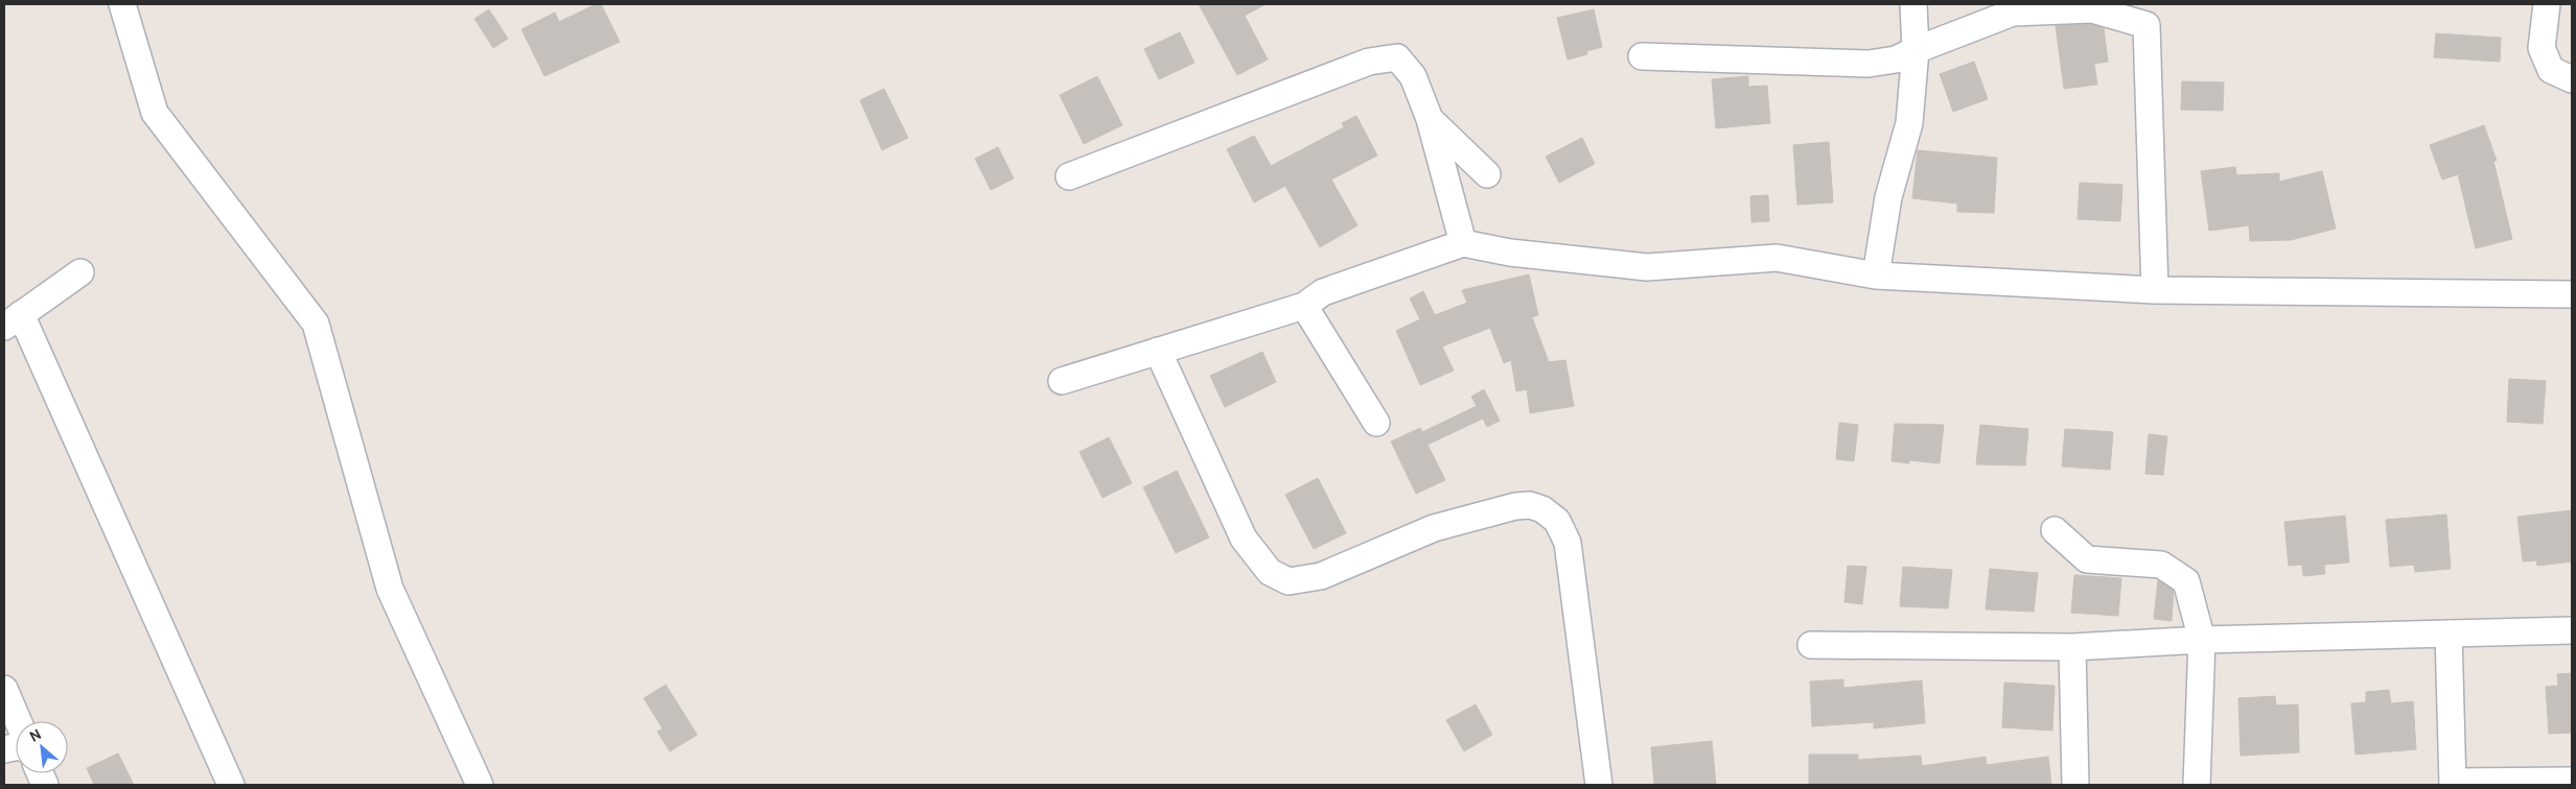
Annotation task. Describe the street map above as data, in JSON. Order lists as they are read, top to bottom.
{
  "north": "top left"
}
